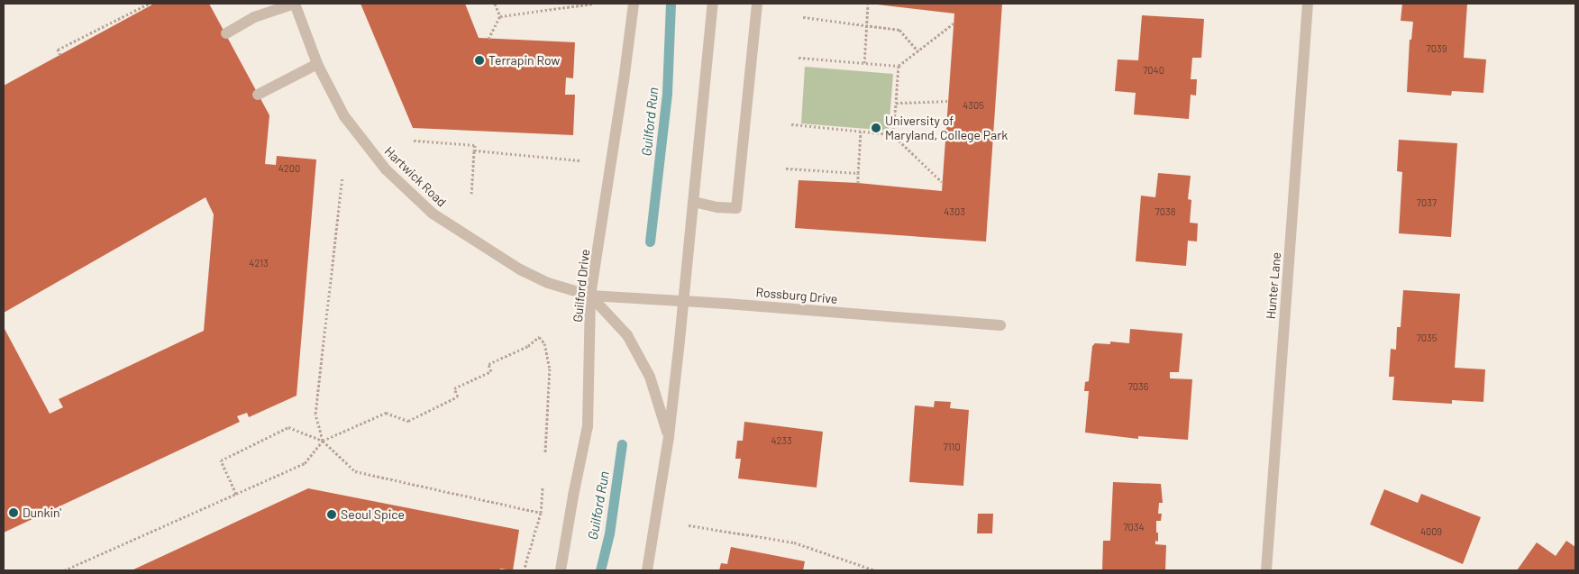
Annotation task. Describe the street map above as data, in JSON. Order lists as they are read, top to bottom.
{
  "streets": {
    "street": [
      "Hartwick Road",
      "Guilford Drive",
      "Hunter Lane",
      "Rossburg Drive"
    ]
  },
  "crossings": [
    ["Hartwick Road", "Guilford Drive"],
    ["Hartwick Road", "Rossburg Drive"],
    ["Guilford Drive", "Rossburg Drive"]
  ],
  "water": ["Guilford Run"],
  "places": [
    "Terrapin Row",
    "University of Maryland, College Park",
    "Dunkin'",
    "Seoul Spice"
  ],
  "house_numbers": [
    "7039",
    "7040",
    "4305",
    "4200",
    "7037",
    "4303",
    "7038",
    "4213",
    "7035",
    "7036",
    "4233",
    "7110",
    "7034",
    "4009"
  ]
}
